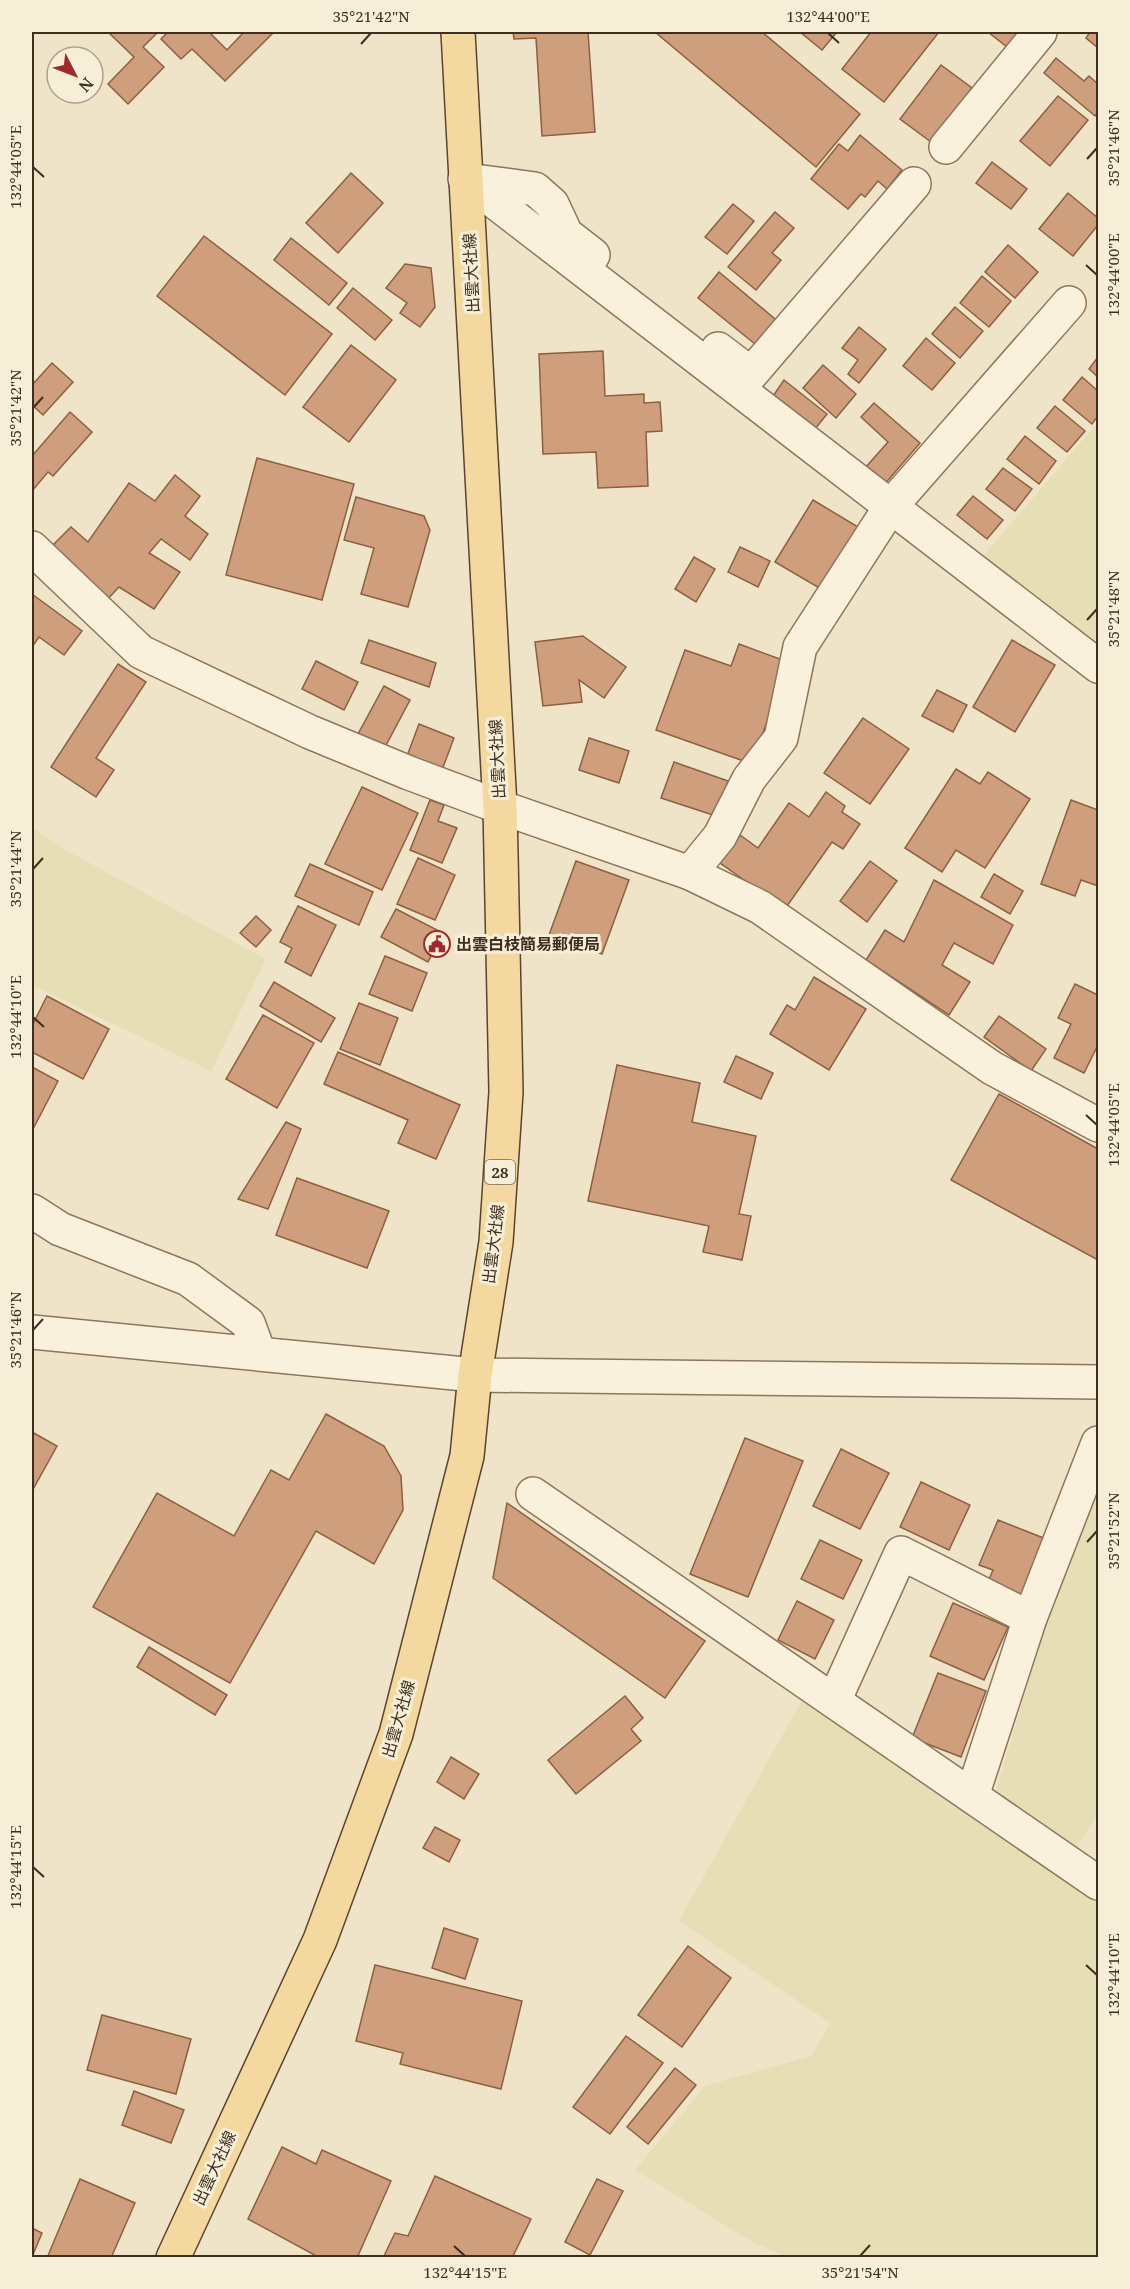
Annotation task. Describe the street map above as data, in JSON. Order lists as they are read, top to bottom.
{
  "streets": {
    "main road": ["出雲大社線", "28"]
  },
  "places": {
    "public building": ["出雲白枝簡易郵便局"]
  },
  "north": "bottom right",
  "coordinates": [
    "35°21'42\"N",
    "132°44'00\"E",
    "35°21'46\"N",
    "132°44'05\"E",
    "35°21'48\"N",
    "35°21'44\"N",
    "132°44'10\"E",
    "35°21'52\"N",
    "132°44'15\"E",
    "35°21'54\"N"
  ]
}
